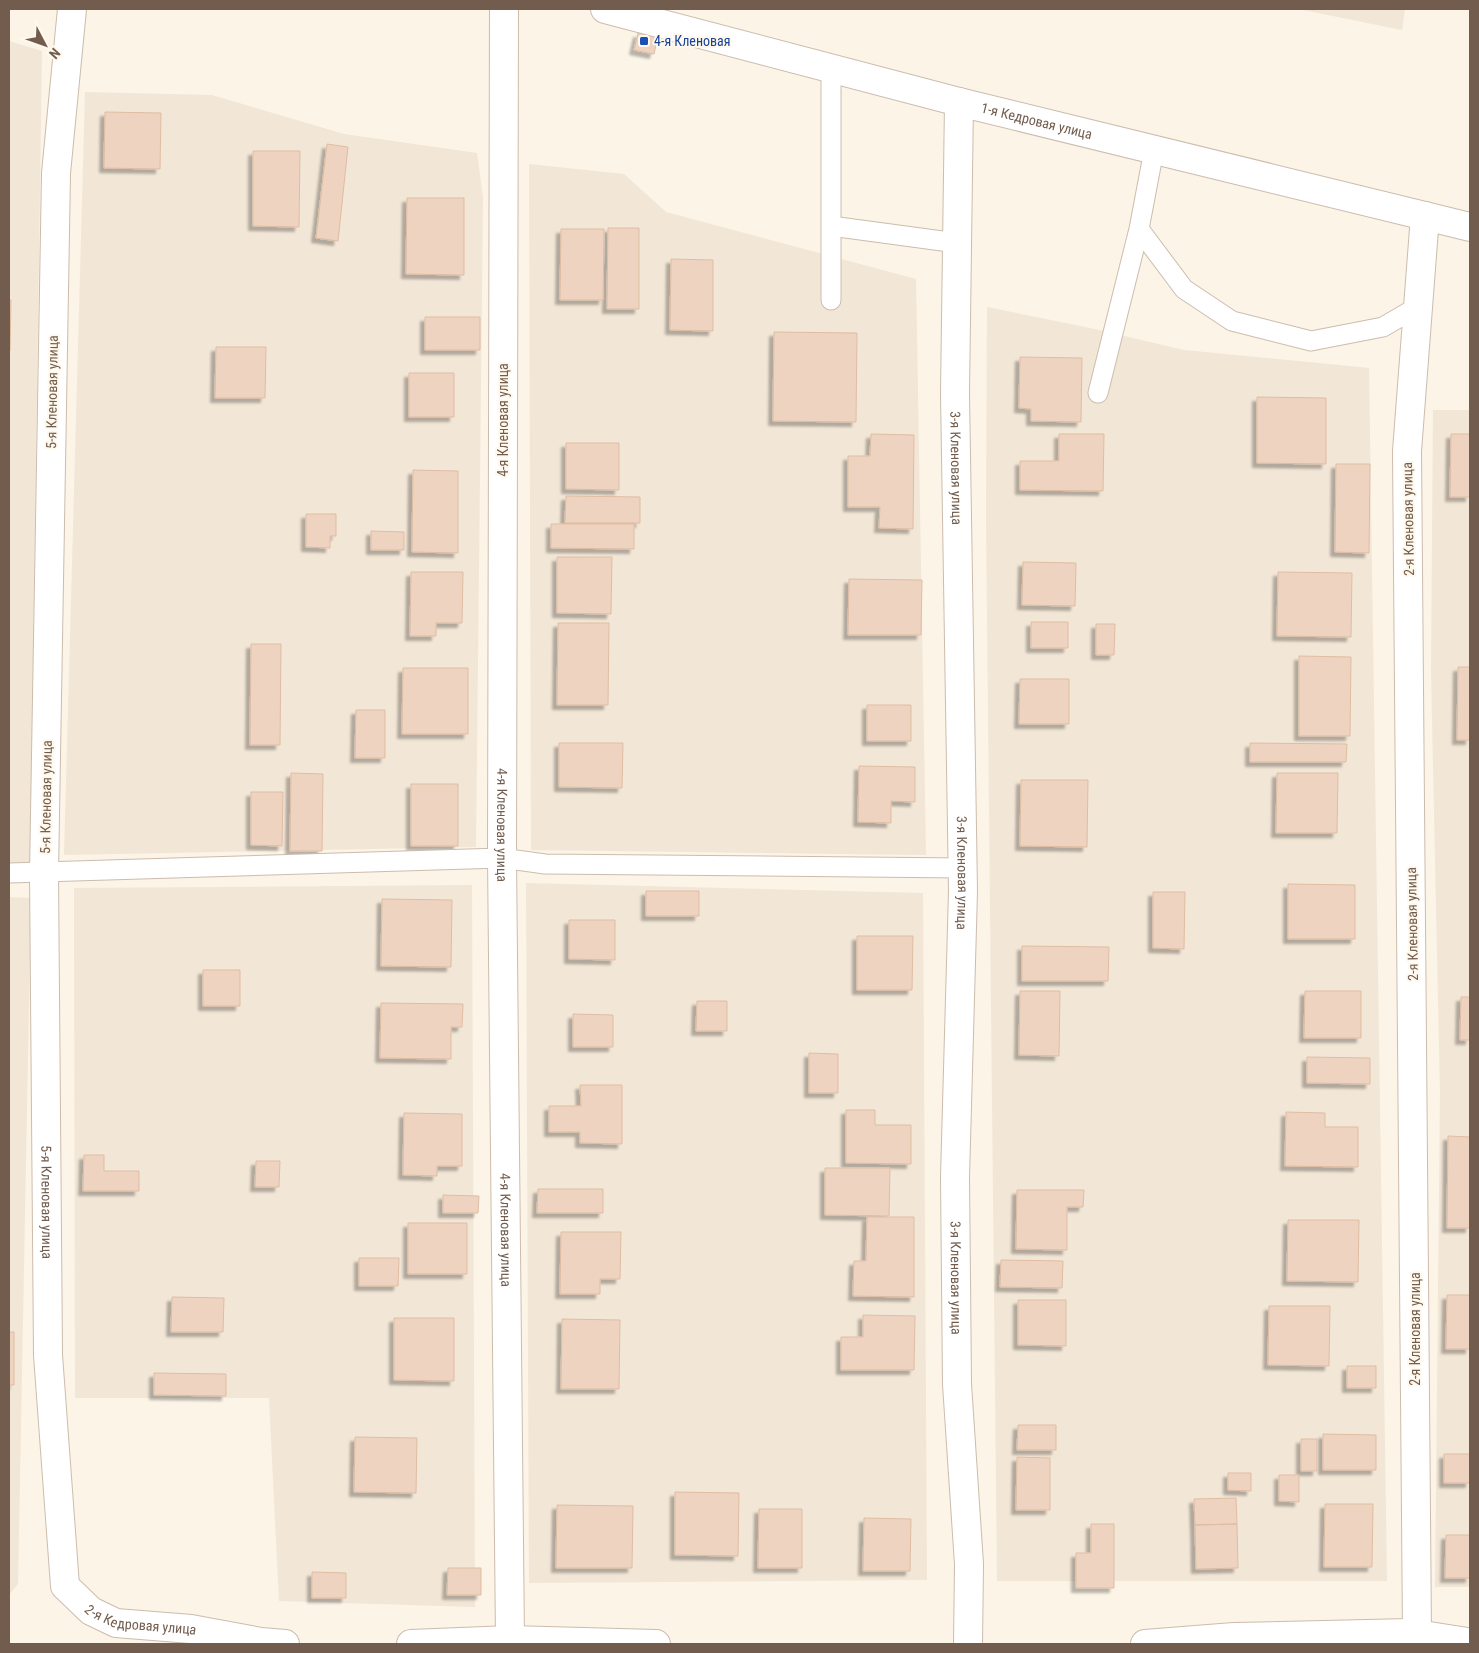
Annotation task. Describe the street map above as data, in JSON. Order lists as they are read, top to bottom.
{
  "streets": {
    "street": [
      "1-я Кедровая улица",
      "5-я Кленовая улица",
      "4-я Кленовая улица",
      "3-я Кленовая улица",
      "2-я Кленовая улица",
      "2-я Кедровая улица"
    ]
  },
  "crossings": [
    ["1-я Кедровая улица", "3-я Кленовая улица"],
    ["1-я Кедровая улица", "2-я Кленовая улица"],
    ["5-я Кленовая улица", "2-я Кедровая улица"]
  ],
  "places": {
    "transit": ["4-я Кленовая"]
  },
  "north": "bottom right"
}
